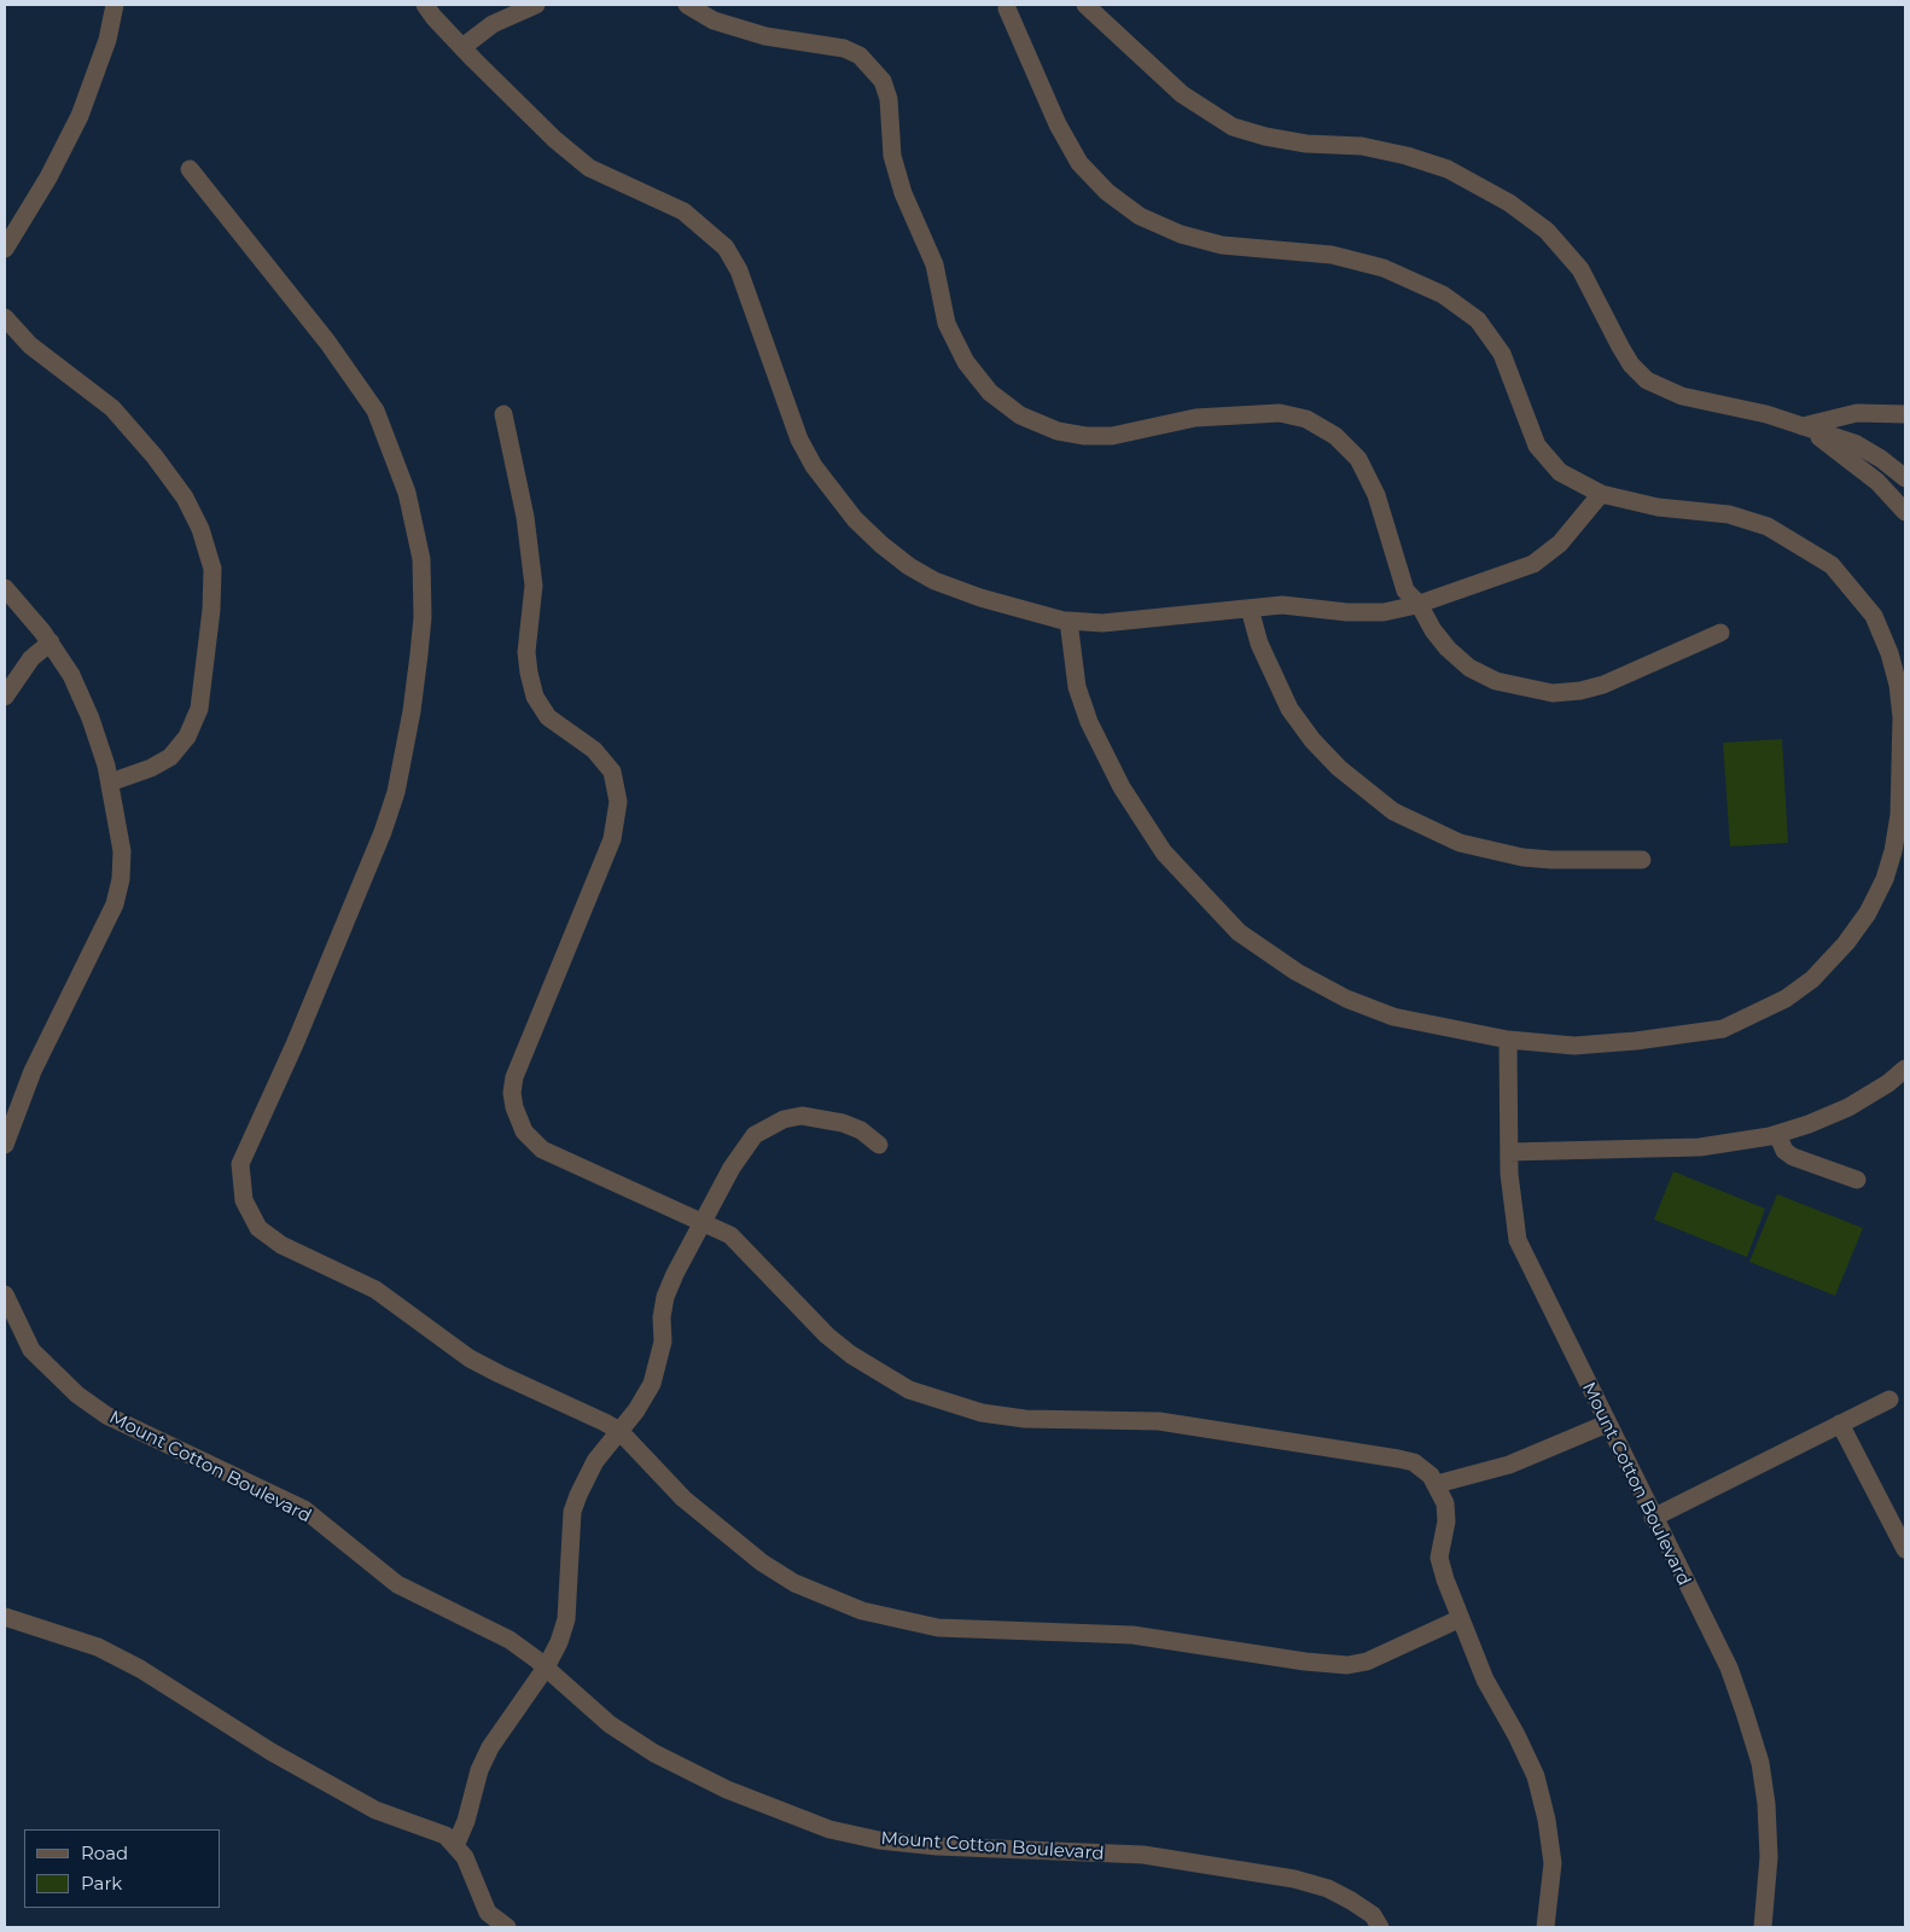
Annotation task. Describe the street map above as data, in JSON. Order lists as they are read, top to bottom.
{
  "streets": {
    "street": ["Mount Cotton Boulevard"]
  },
  "legend": ["Road", "Park"]
}
